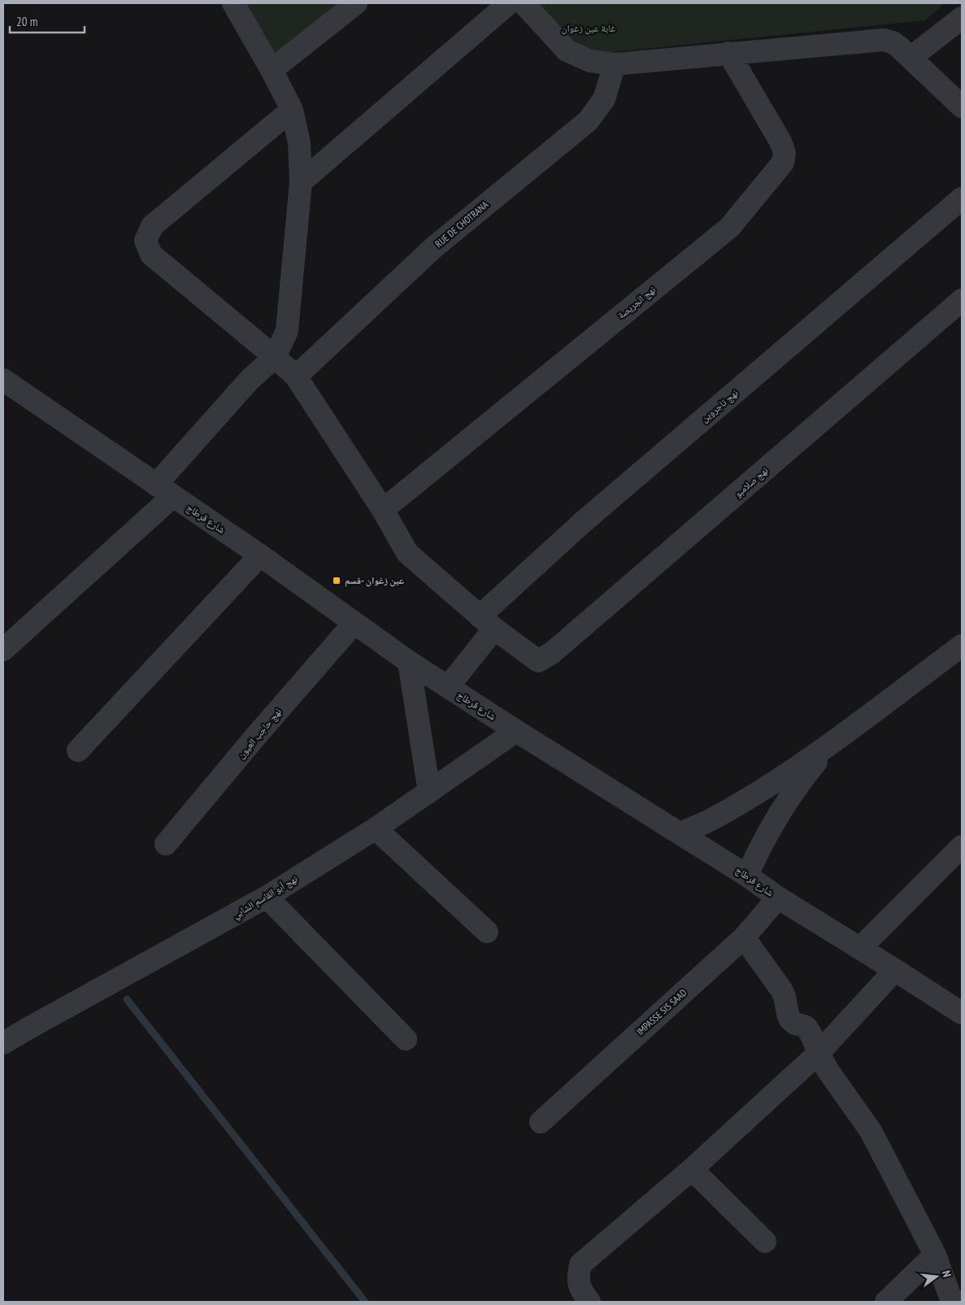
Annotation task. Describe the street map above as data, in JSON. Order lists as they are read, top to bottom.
{
  "streets": {
    "street": [
      "RUE DE CHOTRANA",
      "نهج الجريصة",
      "نهج تاجروين",
      "نهج صلامبو",
      "شارع قرطاج",
      "نهج حاجب العيون",
      "نهج أبو القاسم الشابي",
      "IMPASSE SIS SAAD"
    ]
  },
  "crossings": [
    ["نهج تاجروين", "نهج صلامبو"],
    ["نهج تاجروين", "شارع قرطاج"],
    ["شارع قرطاج", "نهج حاجب العيون"],
    ["شارع قرطاج", "نهج أبو القاسم الشابي"],
    ["شارع قرطاج", "IMPASSE SIS SAAD"]
  ],
  "parks": ["غابة عين زغوان"],
  "places": {
    "transit": ["عين زغوان -قسم"]
  },
  "scale_bar": "20 m",
  "north": "right"
}
